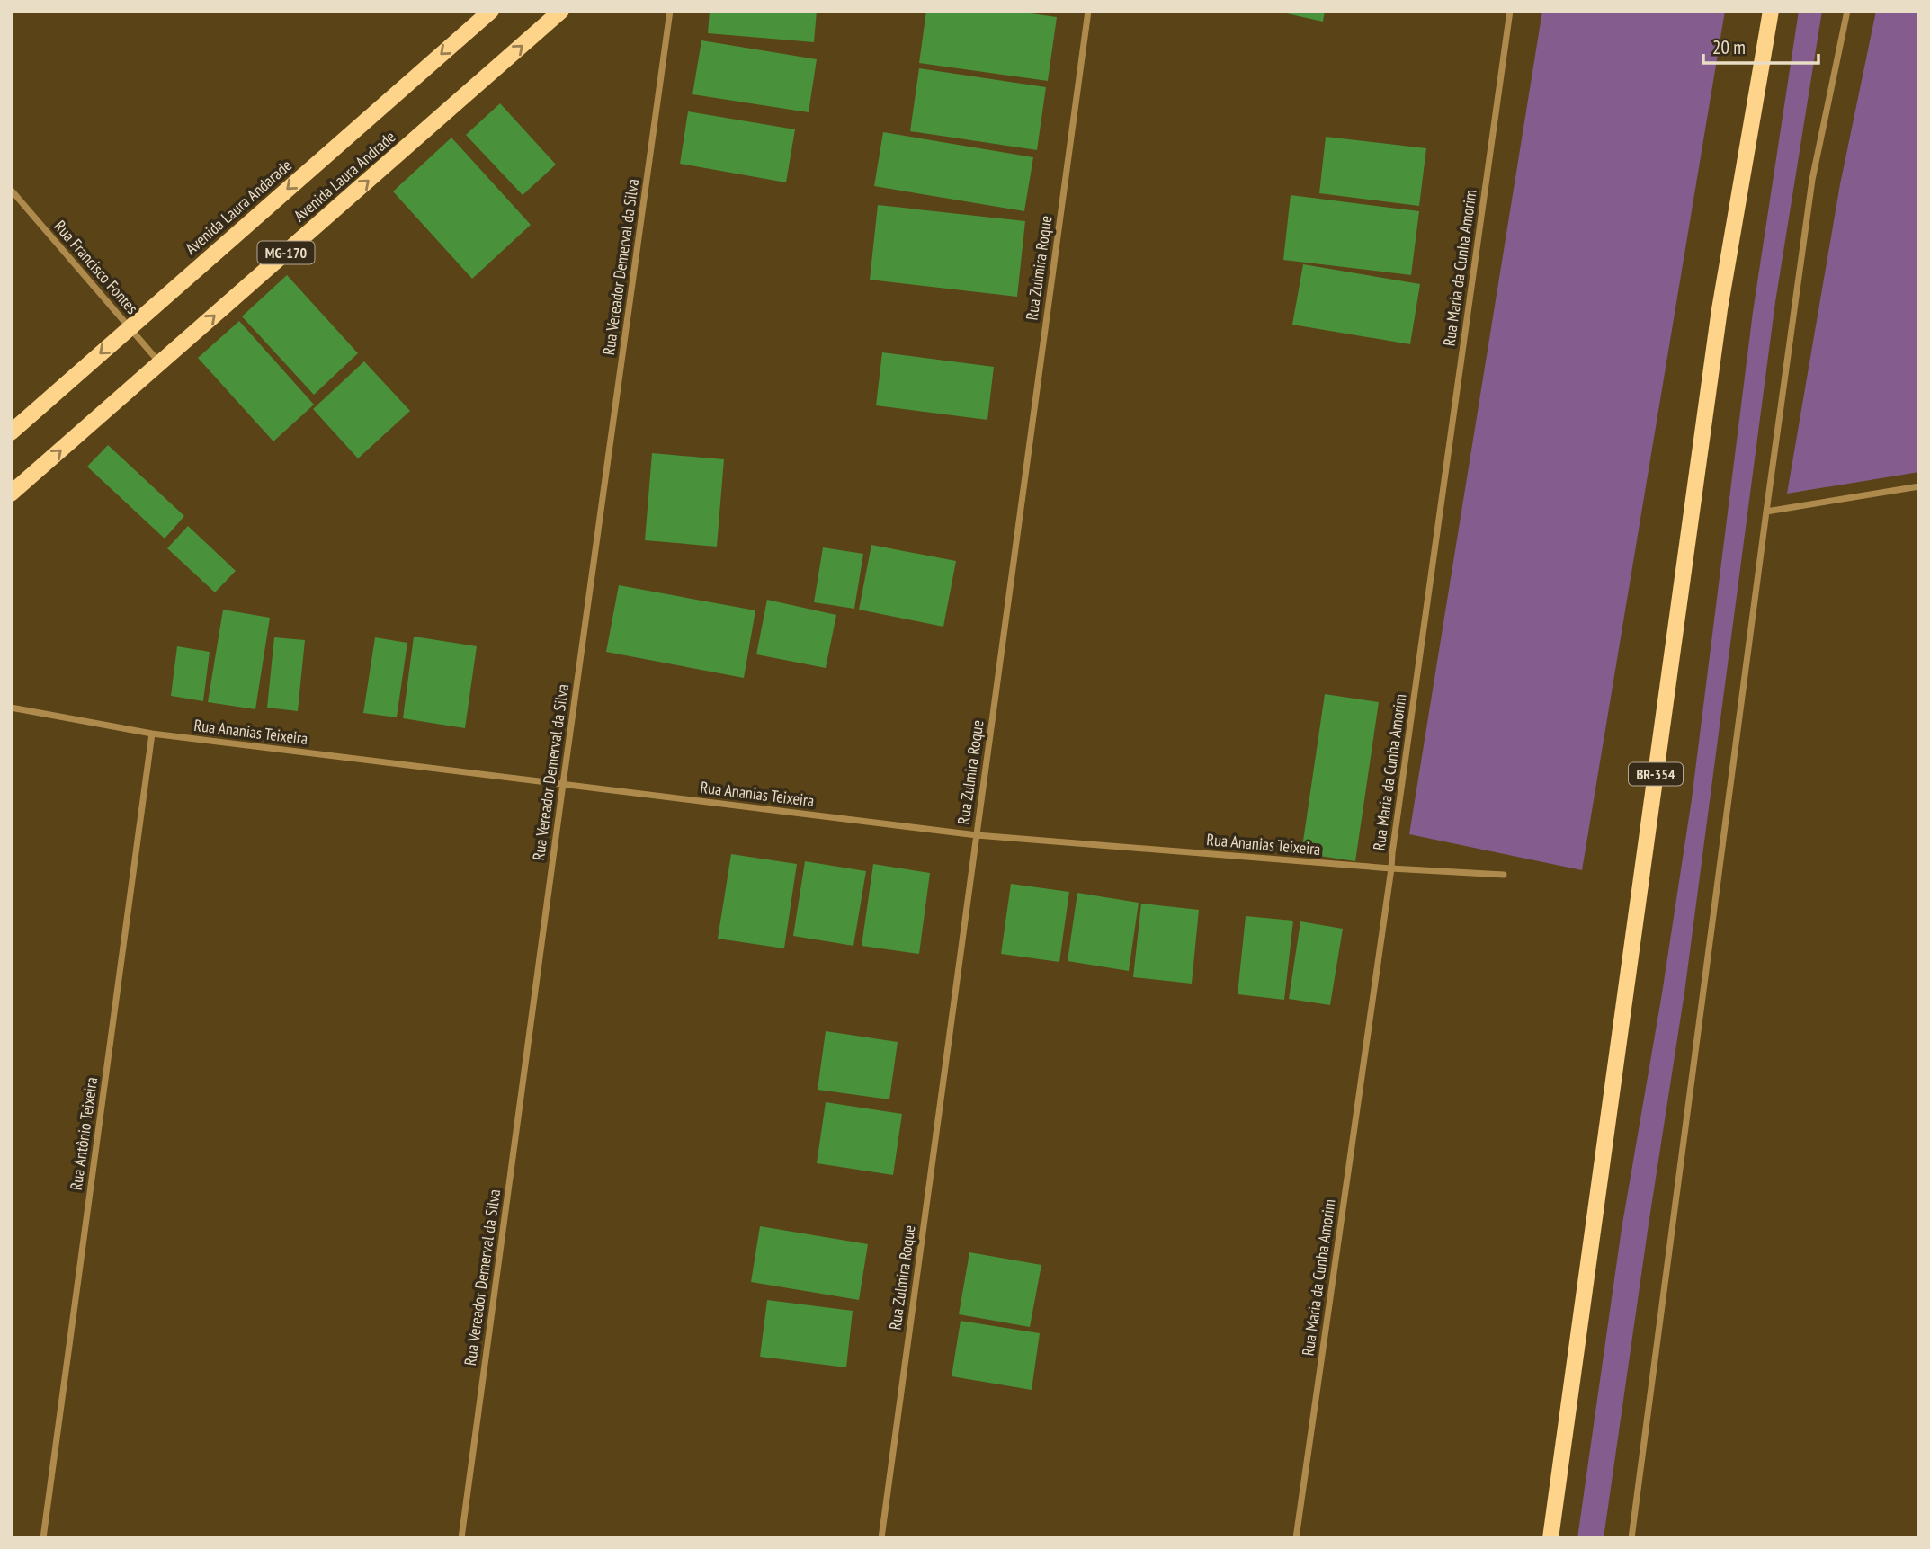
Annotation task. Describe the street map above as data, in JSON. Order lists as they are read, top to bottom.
{
  "streets": {
    "main road": [
      "Avenida Laura Andrade",
      "Avenida Laura Andarade",
      "MG-170",
      "BR-354"
    ],
    "street": [
      "Rua Francisco Fontes",
      "Rua Vereador Demerval da Silva",
      "Rua Zulmira Roque",
      "Rua Maria da Cunha Amorim",
      "Rua Ananias Teixeira",
      "Rua Antônio Teixeira"
    ]
  },
  "crossings": [
    ["Avenida Laura Andrade", "Rua Francisco Fontes"],
    ["Avenida Laura Andarade", "Rua Francisco Fontes"],
    ["Rua Vereador Demerval da Silva", "Rua Ananias Teixeira"],
    ["Rua Zulmira Roque", "Rua Ananias Teixeira"],
    ["Rua Maria da Cunha Amorim", "Rua Ananias Teixeira"],
    ["Rua Ananias Teixeira", "Rua Antônio Teixeira"]
  ],
  "one_way": ["Avenida Laura Andrade", "Avenida Laura Andarade"],
  "scale_bar": "20 m"
}
